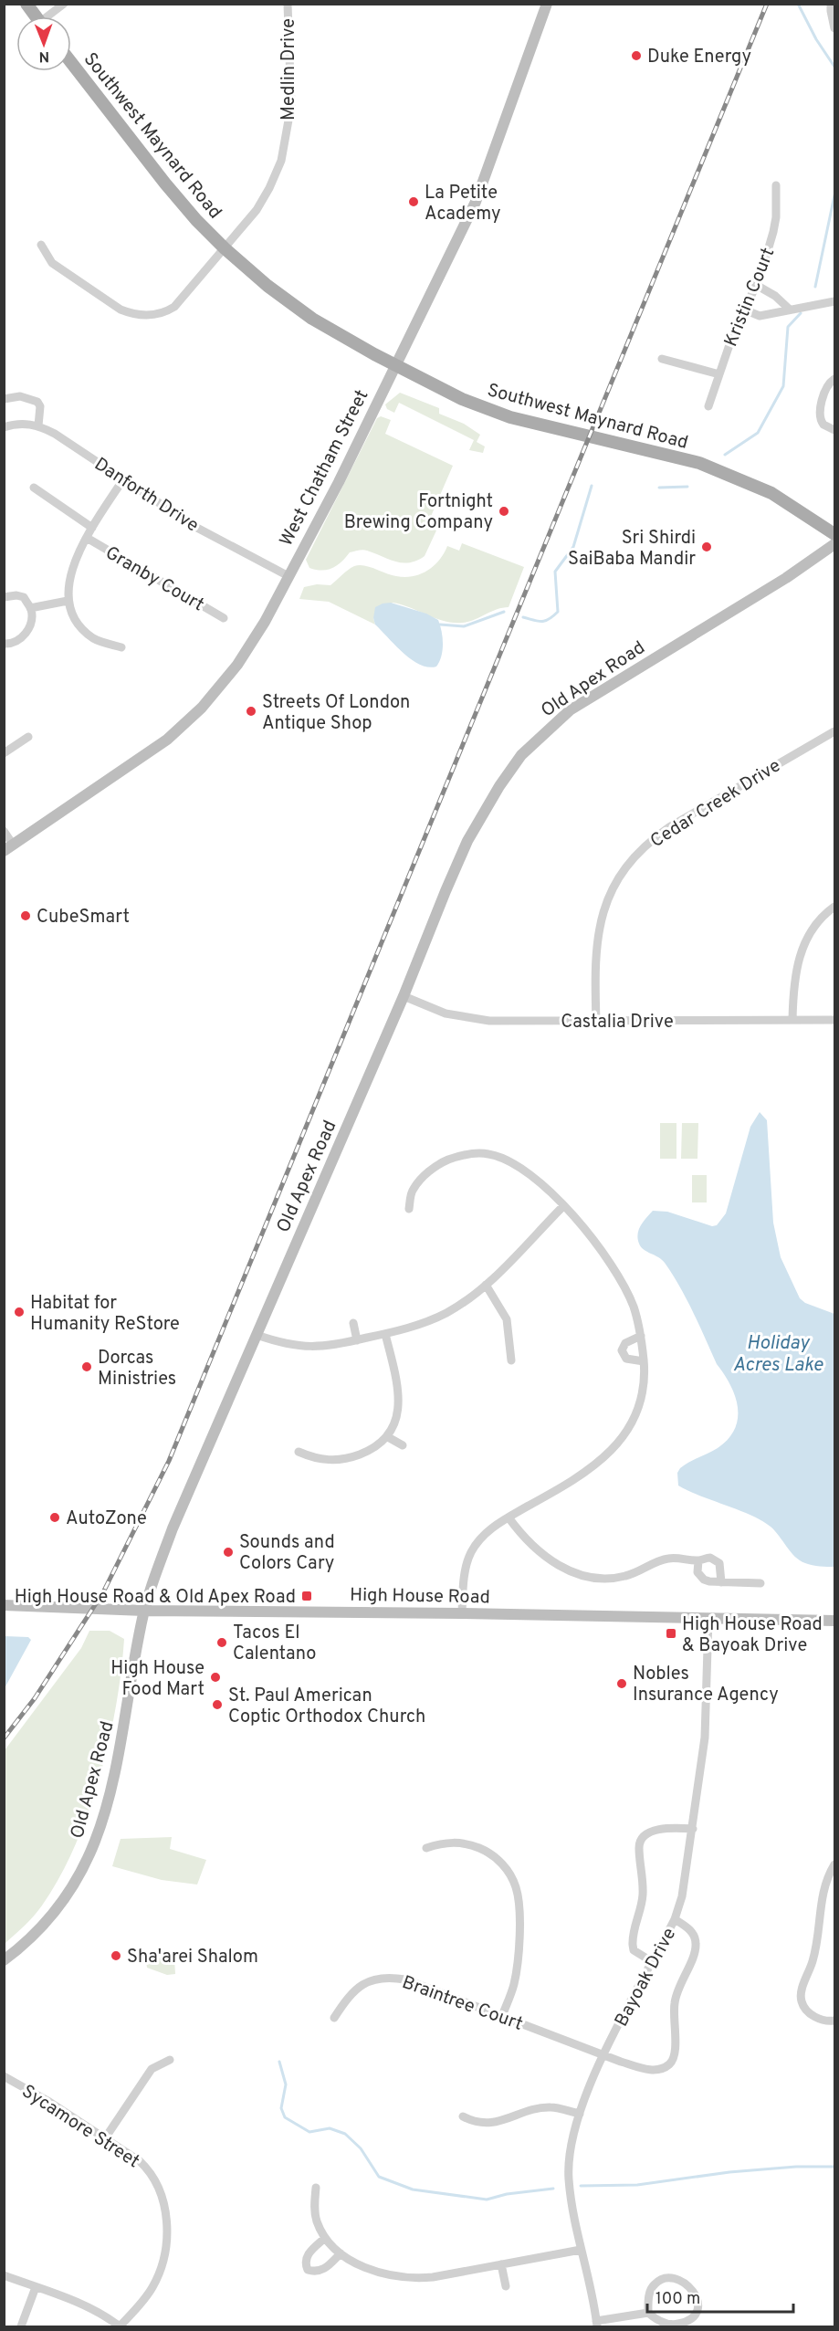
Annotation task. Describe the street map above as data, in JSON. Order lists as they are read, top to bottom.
{
  "streets": {
    "main road": [
      "Southwest Maynard Road",
      "West Chatham Street",
      "Old Apex Road",
      "High House Road"
    ],
    "street": [
      "Medlin Drive",
      "Kristin Court",
      "Danforth Drive",
      "Granby Court",
      "Cedar Creek Drive",
      "Castalia Drive",
      "Bayoak Drive",
      "Braintree Court",
      "Sycamore Street"
    ]
  },
  "crossings": [
    ["Medlin Drive", "Southwest Maynard Road"],
    ["Southwest Maynard Road", "West Chatham Street"],
    ["West Chatham Street", "Danforth Drive"],
    ["Old Apex Road", "Castalia Drive"],
    ["Old Apex Road", "High House Road"],
    ["Cedar Creek Drive", "Castalia Drive"],
    ["High House Road", "Bayoak Drive"],
    ["Bayoak Drive", "Braintree Court"]
  ],
  "water": ["Holiday Acres Lake"],
  "places": {
    "other": [
      "Duke Energy",
      "La Petite Academy",
      "Fortnight Brewing Company",
      "Sri Shirdi SaiBaba Mandir",
      "Streets Of London Antique Shop",
      "CubeSmart",
      "Habitat for Humanity ReStore",
      "Dorcas Ministries",
      "AutoZone",
      "Sounds and Colors Cary",
      "Tacos El Calentano",
      "High House Food Mart",
      "Nobles Insurance Agency",
      "St. Paul American Coptic Orthodox Church",
      "Sha'arei Shalom"
    ],
    "transit": ["High House Road & Old Apex Road", "High House Road & Bayoak Drive"]
  },
  "scale_bar": "100 m",
  "north": "bottom"
}
